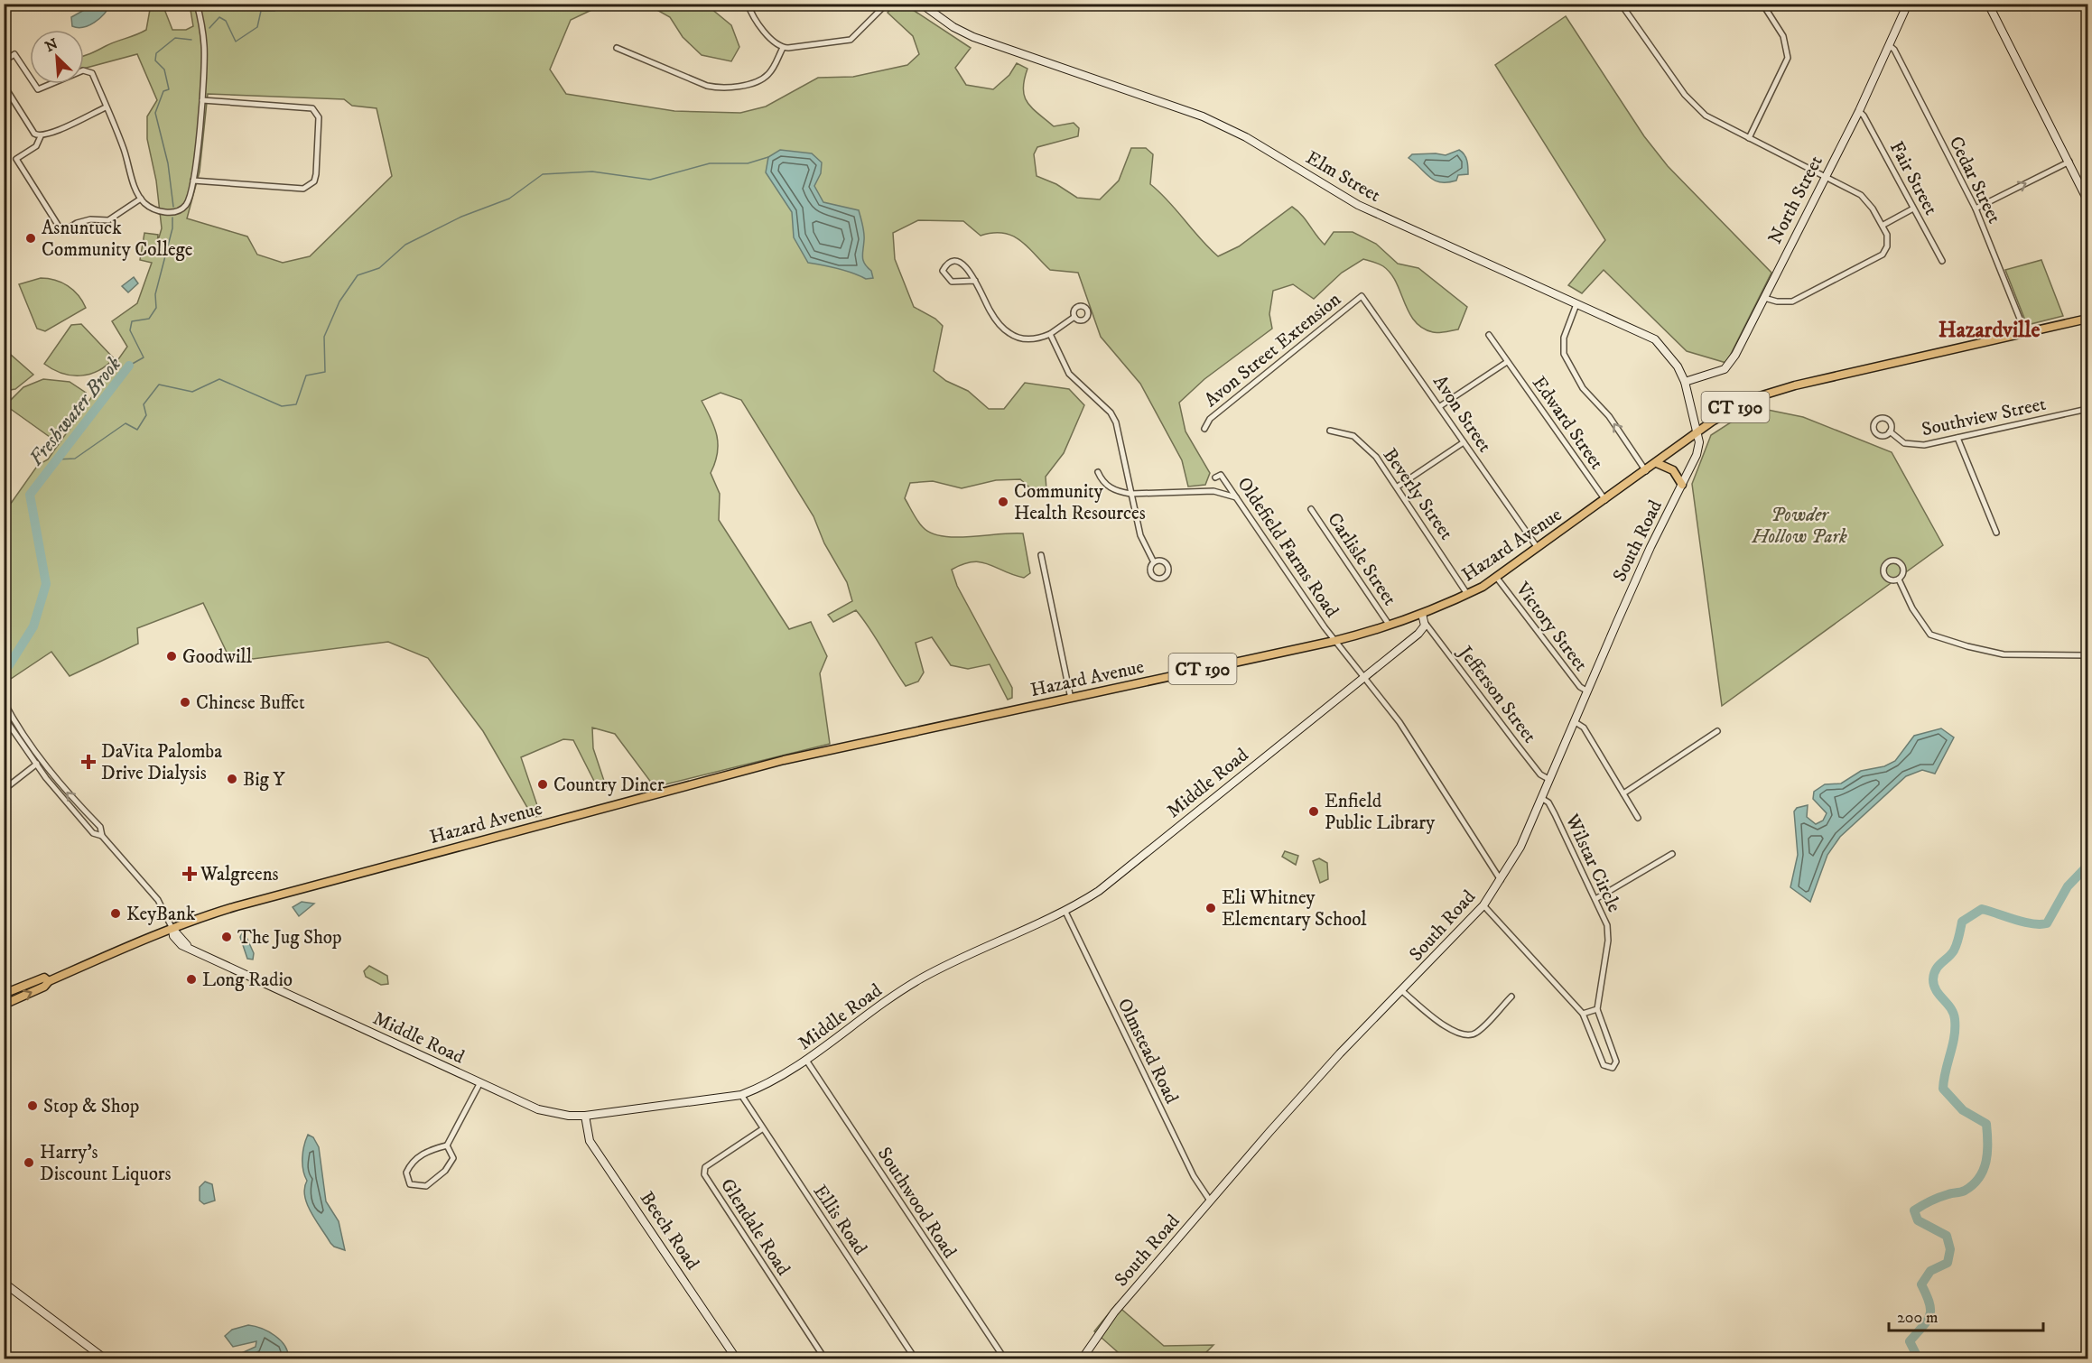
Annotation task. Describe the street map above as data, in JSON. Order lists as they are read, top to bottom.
{
  "streets": {
    "main road": ["CT 190", "Hazard Avenue"],
    "street": [
      "Elm Street",
      "Fair Street",
      "Cedar Street",
      "North Street",
      "Avon Street Extension",
      "Avon Street",
      "Southview Street",
      "Edward Street",
      "Beverly Street",
      "South Road",
      "Oldefield Farms Road",
      "Carlisle Street",
      "Victory Street",
      "Jefferson Street",
      "Middle Road",
      "Wilstar Circle",
      "Olmstead Road",
      "Southwood Road",
      "Ellis Road",
      "Glendale Road",
      "Beech Road"
    ]
  },
  "crossings": [
    ["Elm Street", "North Street"],
    ["Elm Street", "South Road"],
    ["Elm Street", "Hazard Avenue"],
    ["Fair Street", "North Street"],
    ["Cedar Street", "North Street"],
    ["Cedar Street", "Hazard Avenue"],
    ["Avon Street Extension", "Avon Street"],
    ["Avon Street", "Hazard Avenue"],
    ["Edward Street", "Hazard Avenue"],
    ["Beverly Street", "Hazard Avenue"],
    ["South Road", "Hazard Avenue"],
    ["South Road", "Oldefield Farms Road"],
    ["South Road", "Victory Street"],
    ["South Road", "Jefferson Street"],
    ["South Road", "Wilstar Circle"],
    ["South Road", "Olmstead Road"],
    ["Hazard Avenue", "Oldefield Farms Road"],
    ["Hazard Avenue", "Carlisle Street"],
    ["Hazard Avenue", "Victory Street"],
    ["Hazard Avenue", "Middle Road"],
    ["Oldefield Farms Road", "Middle Road"],
    ["Jefferson Street", "Middle Road"],
    ["Middle Road", "Olmstead Road"],
    ["Middle Road", "Southwood Road"],
    ["Middle Road", "Ellis Road"],
    ["Middle Road", "Beech Road"],
    ["Ellis Road", "Glendale Road"]
  ],
  "districts": ["Hazardville"],
  "water": ["Freshwater Brook"],
  "parks": ["Powder Hollow Park"],
  "places": {
    "other": [
      "Asnuntuck Community College",
      "Community Health Resources",
      "Goodwill",
      "Chinese Buffet",
      "Big Y",
      "Country Diner",
      "Enfield Public Library",
      "Eli Whitney Elementary School",
      "KeyBank",
      "The Jug Shop",
      "Long Radio",
      "Stop & Shop",
      "Harry's Discount Liquors"
    ],
    "health": ["DaVita Palomba Drive Dialysis", "Walgreens"]
  },
  "scale_bar": "200 m",
  "north": "top left"
}
